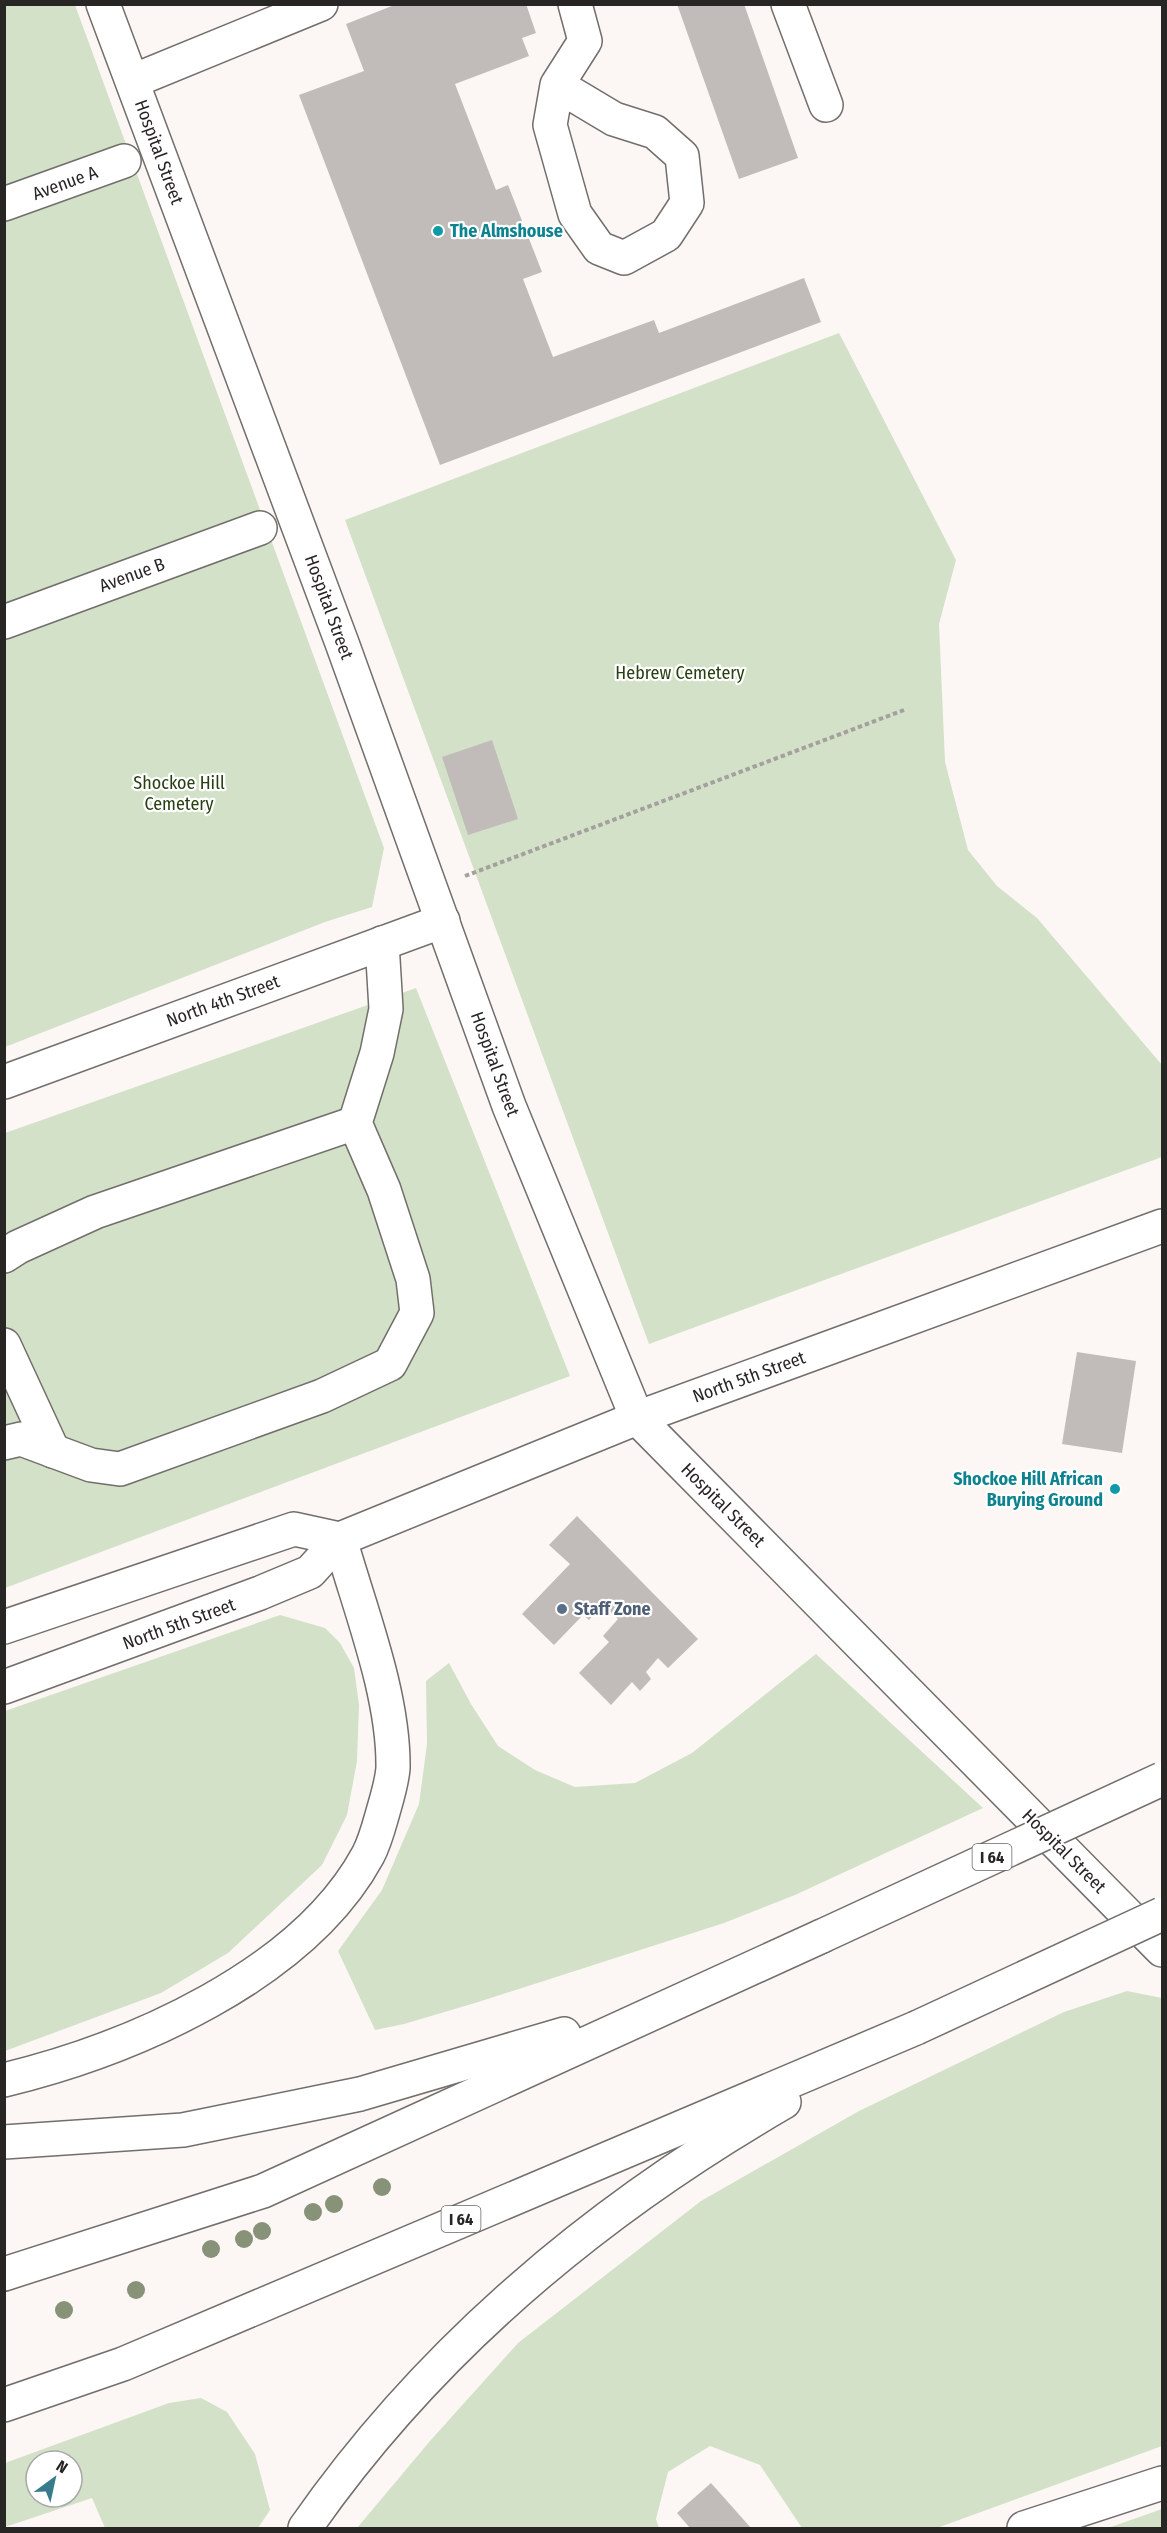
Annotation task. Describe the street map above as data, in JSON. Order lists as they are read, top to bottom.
{
  "streets": {
    "main road": [
      "Hospital Street",
      "Avenue A",
      "Avenue B",
      "North 4th Street",
      "North 5th Street",
      "I 64"
    ]
  },
  "crossings": [
    ["Hospital Street", "North 4th Street"],
    ["Hospital Street", "North 5th Street"]
  ],
  "parks": ["Hebrew Cemetery", "Shockoe Hill Cemetery"],
  "places": ["The Almshouse", "Shockoe Hill African Burying Ground", "Staff Zone"],
  "north": "top right"
}
